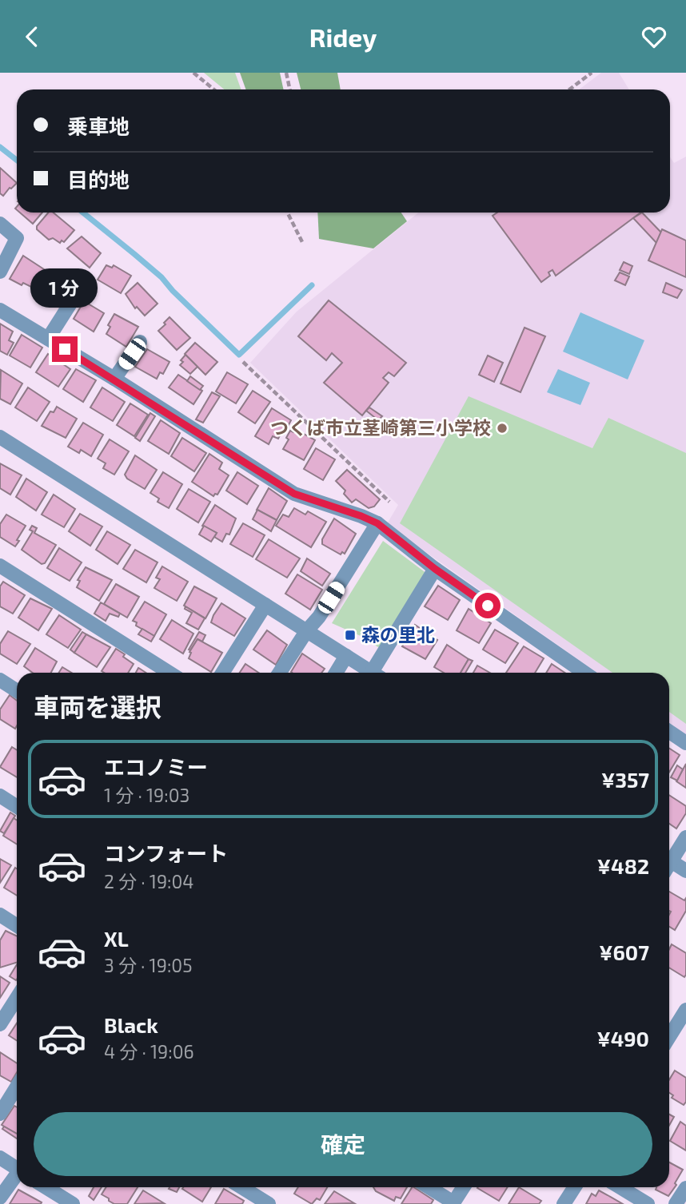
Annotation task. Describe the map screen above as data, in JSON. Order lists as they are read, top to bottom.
{
  "places": {
    "other": ["つくば市立茎崎第三小学校"],
    "transit": ["森の里北"]
  },
  "page": {
    "header": "Ridey",
    "banner": ["乗車地", "目的地"],
    "bubble": "1 分",
    "heading": "車両を選択",
    "list": [
      {
        "name": "エコノミー",
        "note": "1 分 · 19:03",
        "value": "¥357"
      },
      {
        "name": "コンフォート",
        "note": "2 分 · 19:04",
        "value": "¥482"
      },
      {
        "name": "XL",
        "note": "3 分 · 19:05",
        "value": "¥607"
      },
      {
        "name": "Black",
        "note": "4 分 · 19:06",
        "value": "¥490"
      }
    ],
    "buttons": "確定"
  }
}
